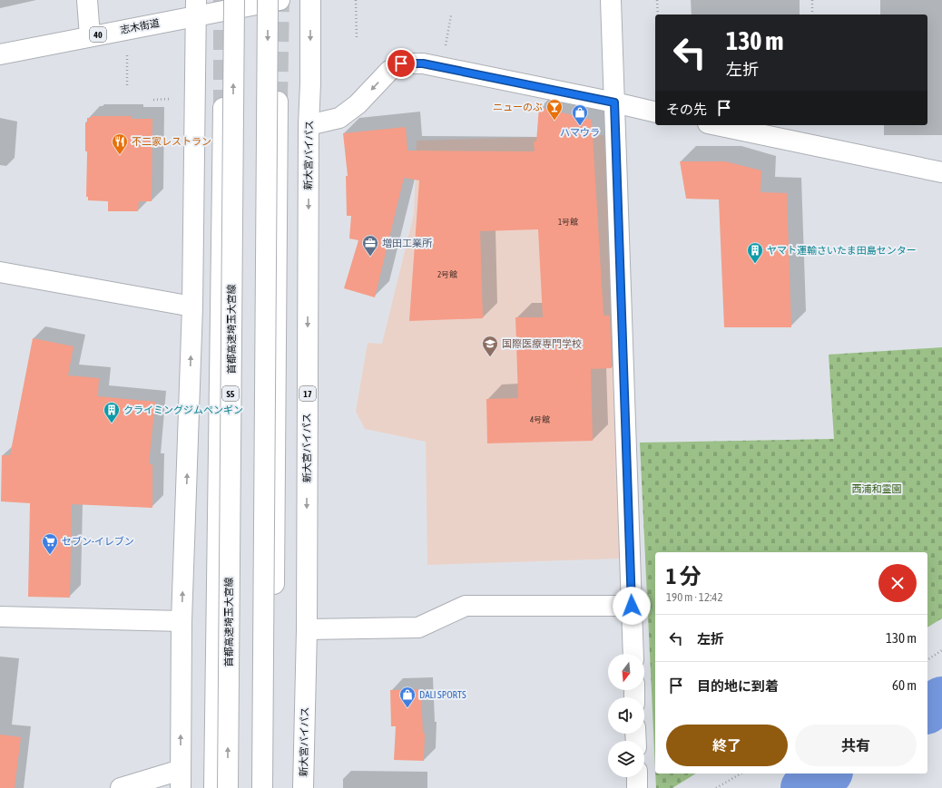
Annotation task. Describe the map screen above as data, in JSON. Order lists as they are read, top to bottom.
{
  "streets": {
    "main road": [
      "志木街道",
      "40",
      "新大宮バイパス",
      "首都高速埼玉大宮線",
      "S5",
      "17"
    ]
  },
  "parks": ["西浦和霊園"],
  "places": {
    "bar": ["ニューのぶ"],
    "shop": ["ハマウラ", "DALI SPORTS"],
    "restaurant": ["不二家レストラン"],
    "office": ["増田工業所"],
    "building": ["ヤマト運輸さいたま田島センター", "クライミングジムペンギン"],
    "school or university": ["国際医療専門学校"],
    "supermarket": ["セブン-イレブン"]
  },
  "house_numbers": ["1号館", "2号館", "4号館"],
  "north": "bottom",
  "page": {
    "turn": ["130 m", "左折"],
    "then": "その先",
    "heading": ["1 分", "190 m · 12:42"],
    "list": [
      {
        "name": "左折",
        "value": "130 m"
      },
      {
        "name": "目的地に到着",
        "value": "60 m"
      }
    ],
    "buttons": ["終了", "共有"]
  }
}
